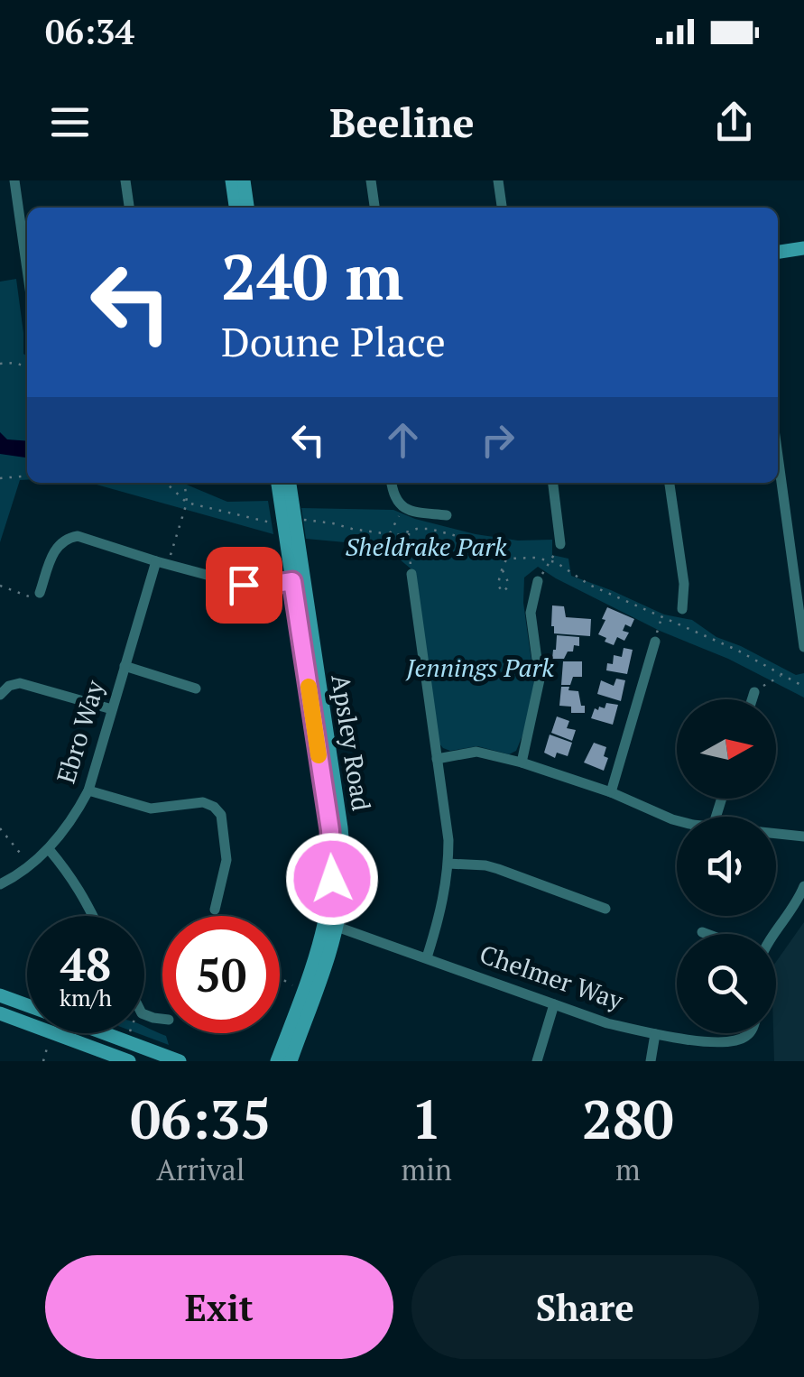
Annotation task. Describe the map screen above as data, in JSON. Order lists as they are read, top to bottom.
{
  "streets": {
    "main road": ["Apsley Road"],
    "street": ["Ebro Way", "Chelmer Way"]
  },
  "crossings": [
    ["Apsley Road", "Chelmer Way"]
  ],
  "parks": ["Sheldrake Park", "Jennings Park"],
  "north": "right",
  "page": {
    "status": "06:34",
    "header": "Beeline",
    "turn": ["240 m", "Doune Place"],
    "speed": "48 km/h",
    "limit": "50",
    "eta": [
      "06:35",
      "Arrival",
      "1",
      "min",
      "280",
      "m"
    ],
    "buttons": ["Exit", "Share"]
  }
}
